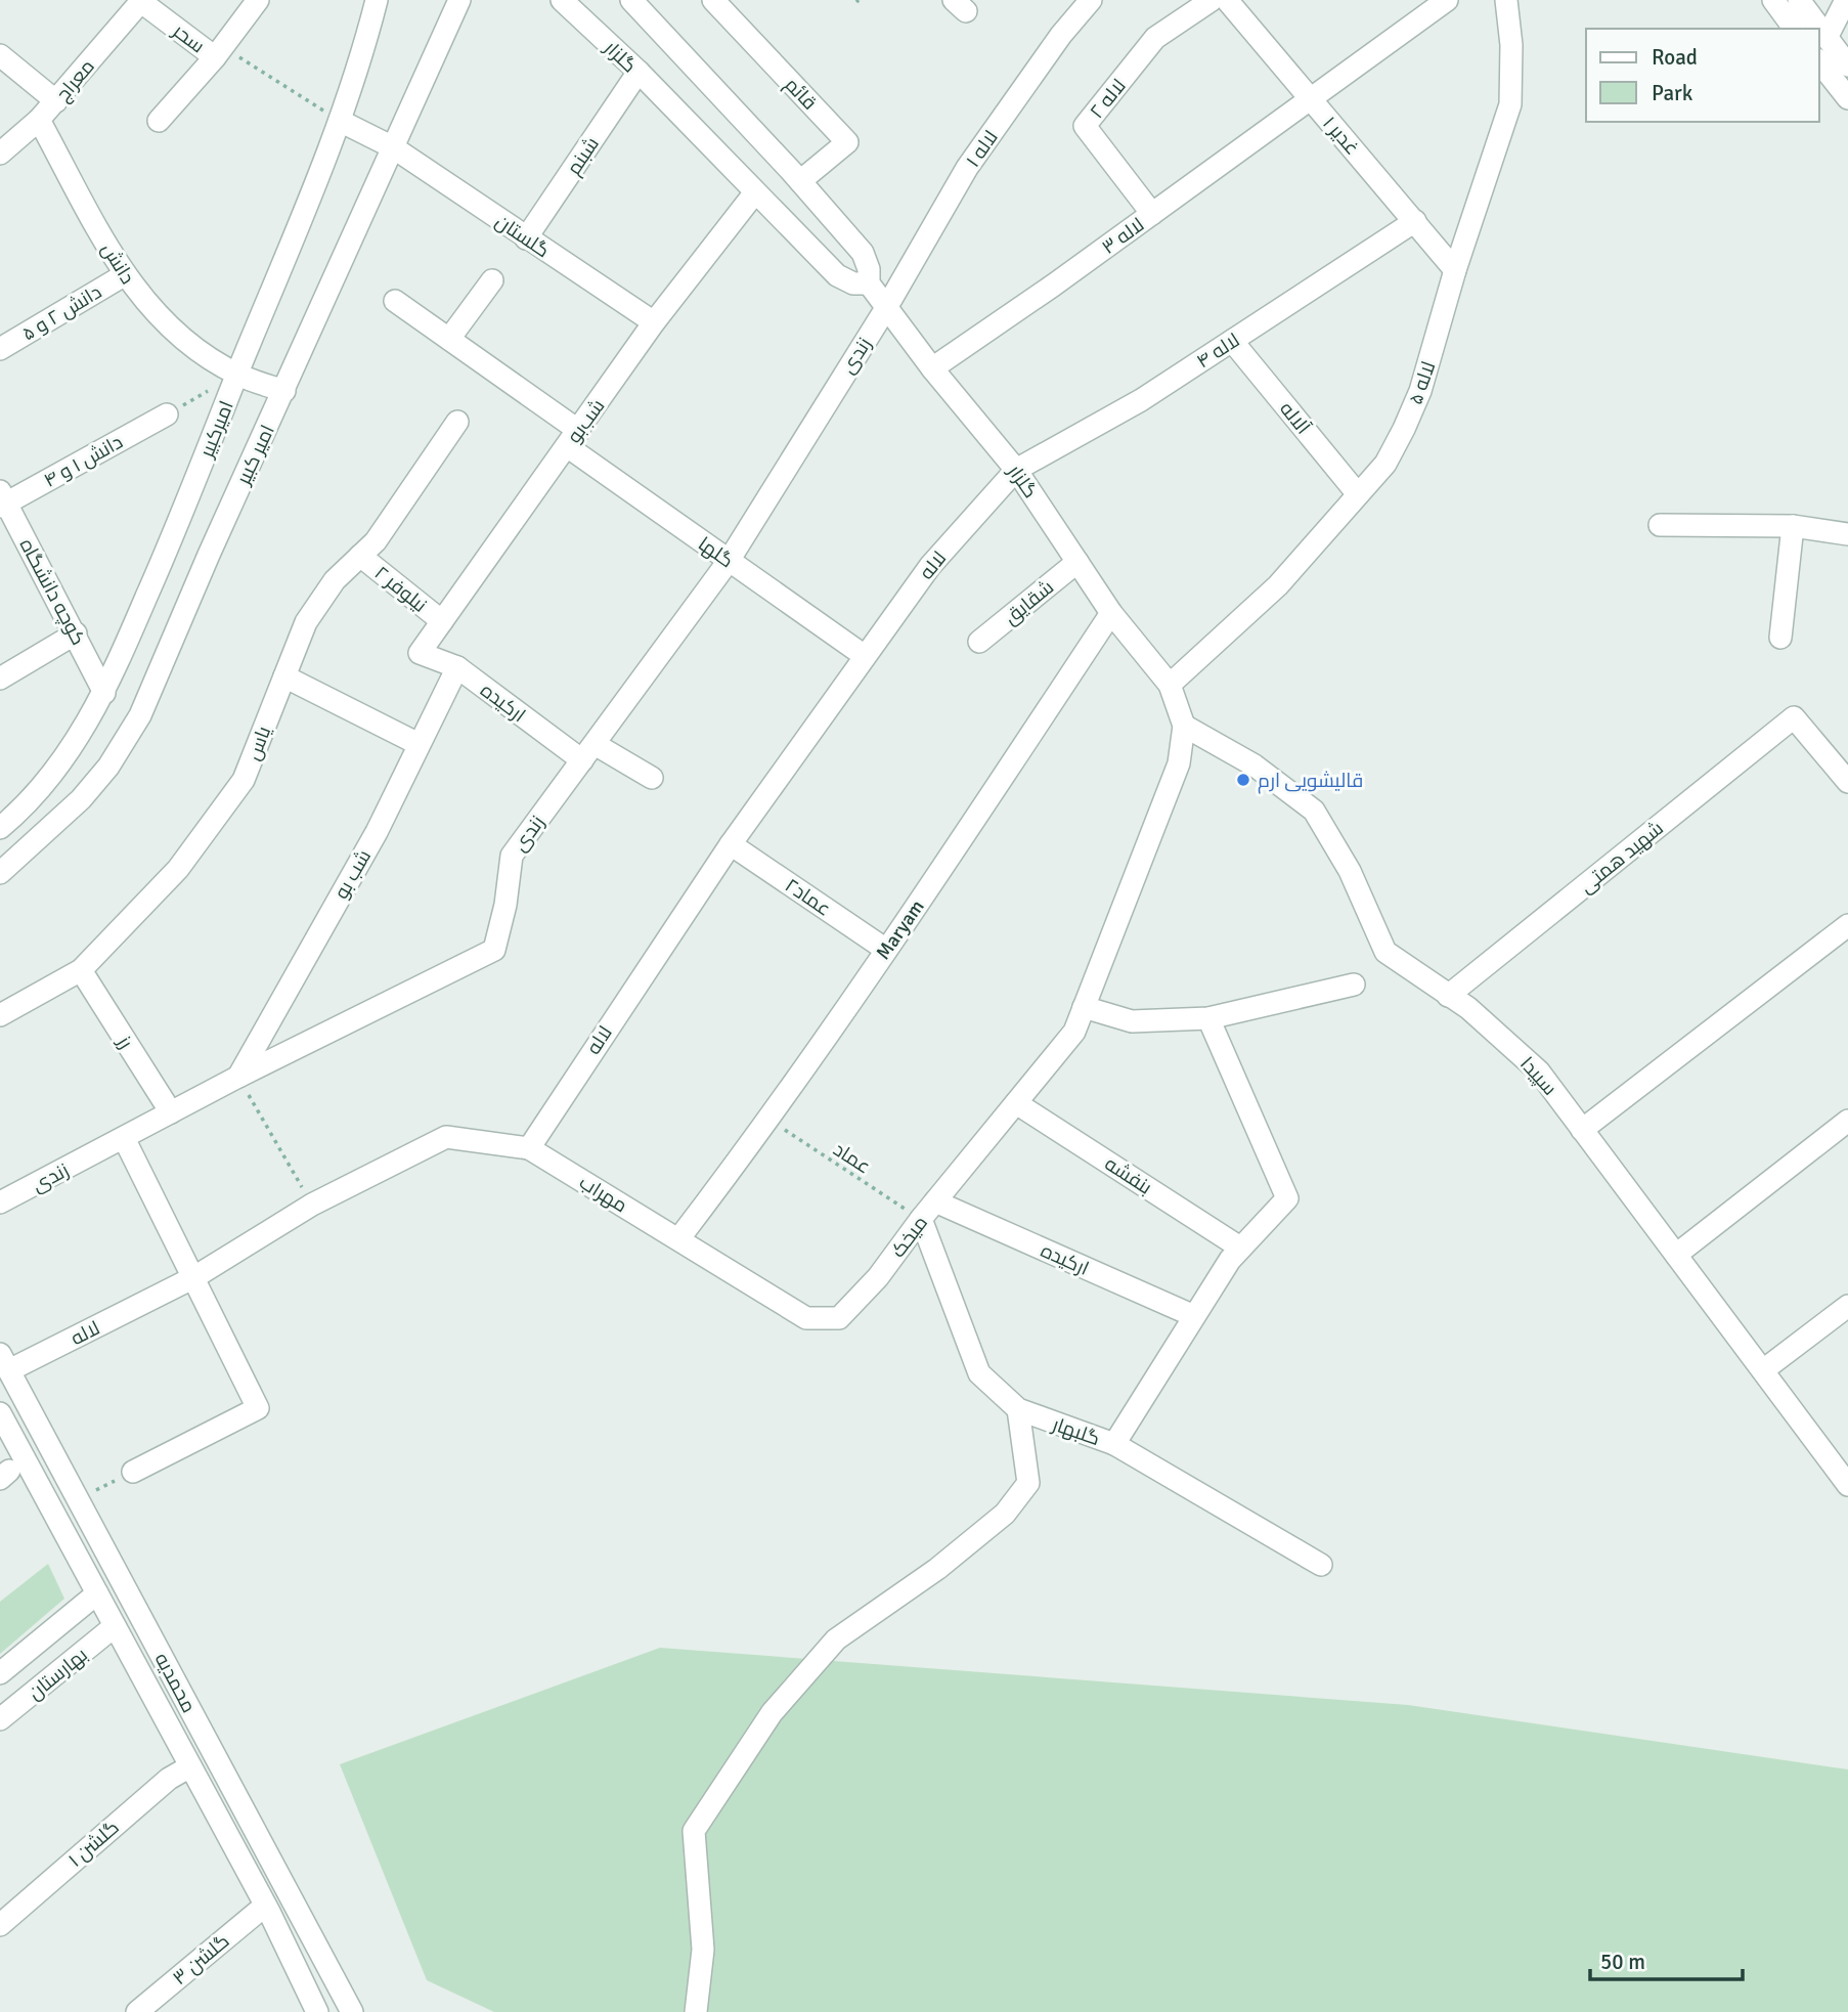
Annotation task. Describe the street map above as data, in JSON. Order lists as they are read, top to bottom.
{
  "streets": {
    "street": [
      "سحر",
      "گلزار",
      "معراج",
      "قائم",
      "لاله ۲",
      "غدیر ۱",
      "لاله ۱",
      "شبنم",
      "گلستان",
      "لاله ۳",
      "دانش",
      "دانش ۲ و ۵",
      "لاله ۴",
      "زندی",
      "لاله ۵",
      "آلاله",
      "شب‌بو",
      "امیرکبیر",
      "امیر کبیر",
      "دانش ۱ و ۴",
      "گلها",
      "لاله",
      "نیلوفر ۲",
      "کوچه دانشگاه",
      "شقایق",
      "ارکیده",
      "یاس",
      "شهید همتی",
      "شب بو",
      "عماد۲",
      "Maryam",
      "رز",
      "سپیدا",
      "بنفشه",
      "مهراب",
      "میخک",
      "گلبهار",
      "بهارستان",
      "محمدیه",
      "گلشن ۱",
      "گلشن ۳"
    ],
    "path": ["عماد"]
  },
  "crossings": [
    ["سحر", "معراج"],
    ["گلزار", "قائم"],
    ["گلزار", "لاله ۱"],
    ["گلزار", "شبنم"],
    ["گلزار", "لاله ۳"],
    ["گلزار", "لاله ۴"],
    ["گلزار", "زندی"],
    ["گلزار", "لاله ۵"],
    ["گلزار", "شب‌بو"],
    ["گلزار", "لاله"],
    ["گلزار", "شقایق"],
    ["گلزار", "Maryam"],
    ["گلزار", "میخک"],
    ["معراج", "دانش"],
    ["لاله ۲", "لاله ۳"],
    ["غدیر ۱", "لاله ۳"],
    ["غدیر ۱", "لاله ۴"],
    ["غدیر ۱", "لاله ۵"],
    ["لاله ۱", "زندی"],
    ["شبنم", "گلستان"],
    ["گلستان", "شب‌بو"],
    ["گلستان", "امیرکبیر"],
    ["گلستان", "امیر کبیر"],
    ["دانش", "دانش ۲ و ۵"],
    ["دانش", "امیرکبیر"],
    ["دانش", "امیر کبیر"],
    ["لاله ۴", "آلاله"],
    ["لاله ۴", "لاله"],
    ["زندی", "گلها"],
    ["زندی", "ارکیده"],
    ["زندی", "شب بو"],
    ["زندی", "رز"],
    ["لاله ۵", "آلاله"],
    ["لاله ۵", "میخک"],
    ["شب‌بو", "گلها"],
    ["شب‌بو", "نیلوفر ۲"],
    ["شب‌بو", "ارکیده"],
    ["امیرکبیر", "کوچه دانشگاه"],
    ["دانش ۱ و ۴", "کوچه دانشگاه"],
    ["گلها", "لاله"],
    ["لاله", "عماد۲"],
    ["لاله", "مهراب"],
    ["لاله", "محمدیه"],
    ["نیلوفر ۲", "یاس"],
    ["ارکیده", "شب بو"],
    ["ارکیده", "میخک"],
    ["یاس", "رز"],
    ["شهید همتی", "سپیدا"],
    ["عماد۲", "Maryam"],
    ["Maryam", "عماد"],
    ["Maryam", "مهراب"],
    ["Maryam", "میخک"],
    ["سپیدا", "میخک"],
    ["عماد", "میخک"],
    ["عماد", "گلبهار"],
    ["بنفشه", "میخک"],
    ["مهراب", "میخک"],
    ["میخک", "گلبهار"],
    ["بهارستان", "محمدیه"],
    ["محمدیه", "گلشن ۱"],
    ["محمدیه", "گلشن ۳"]
  ],
  "places": ["قالیشویی ارم"],
  "legend": ["Road", "Park"],
  "scale_bar": "50 m"
}
